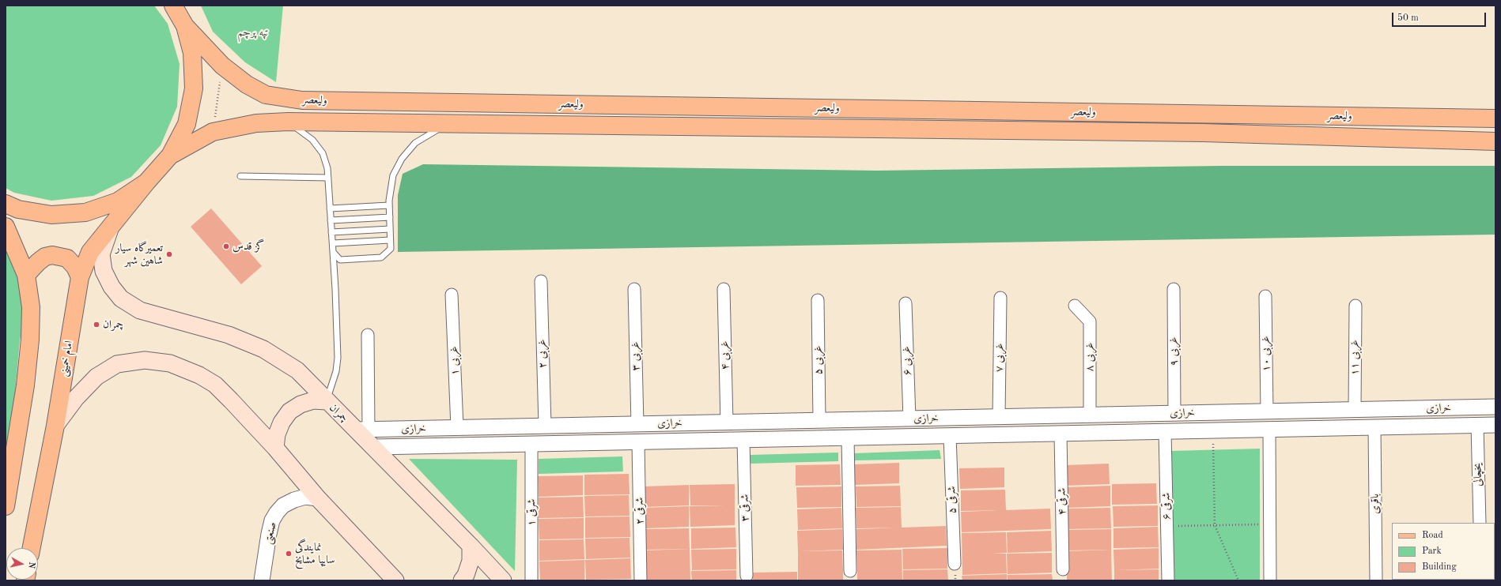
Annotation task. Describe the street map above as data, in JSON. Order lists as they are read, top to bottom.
{
  "streets": {
    "main road": ["ولیعصر", "امام خمینی", "چمران"],
    "street": [
      "۹ غربی",
      "۲ غربی",
      "۱۰ غربی",
      "۴ غربی",
      "۳ غربی",
      "۸ غربی",
      "۷ غربی",
      "۱۱ غربی",
      "۵ غربی",
      "۱ غربی",
      "۶ غربی",
      "خرازی",
      "یخچالی",
      "۵ شرقی",
      "۴ شرقی",
      "باقری",
      "۶ شرقی",
      "۳ شرقی",
      "۲ شرقی",
      "۱ شرقی",
      "صنعتی"
    ]
  },
  "crossings": [
    ["۹ غربی", "خرازی"],
    ["۲ غربی", "خرازی"],
    ["۱۰ غربی", "خرازی"],
    ["۴ غربی", "خرازی"],
    ["۳ غربی", "خرازی"],
    ["۸ غربی", "خرازی"],
    ["۷ غربی", "خرازی"],
    ["۱۱ غربی", "خرازی"],
    ["امام خمینی", "چمران"],
    ["۵ غربی", "خرازی"],
    ["۱ غربی", "خرازی"],
    ["۶ غربی", "خرازی"],
    ["خرازی", "چمران"],
    ["خرازی", "یخچالی"],
    ["خرازی", "۵ شرقی"],
    ["خرازی", "۴ شرقی"],
    ["خرازی", "باقری"],
    ["خرازی", "۶ شرقی"],
    ["خرازی", "۳ شرقی"],
    ["خرازی", "۲ شرقی"],
    ["خرازی", "۱ شرقی"]
  ],
  "parks": ["تپه پرچم"],
  "places": [
    "گز قدس",
    "تعمیرگاه سیار شاهین شهر",
    "چمران",
    "نمایندگی سایپا مشایخ"
  ],
  "legend": ["Road", "Park", "Building"],
  "scale_bar": "50 m",
  "north": "right"
}
